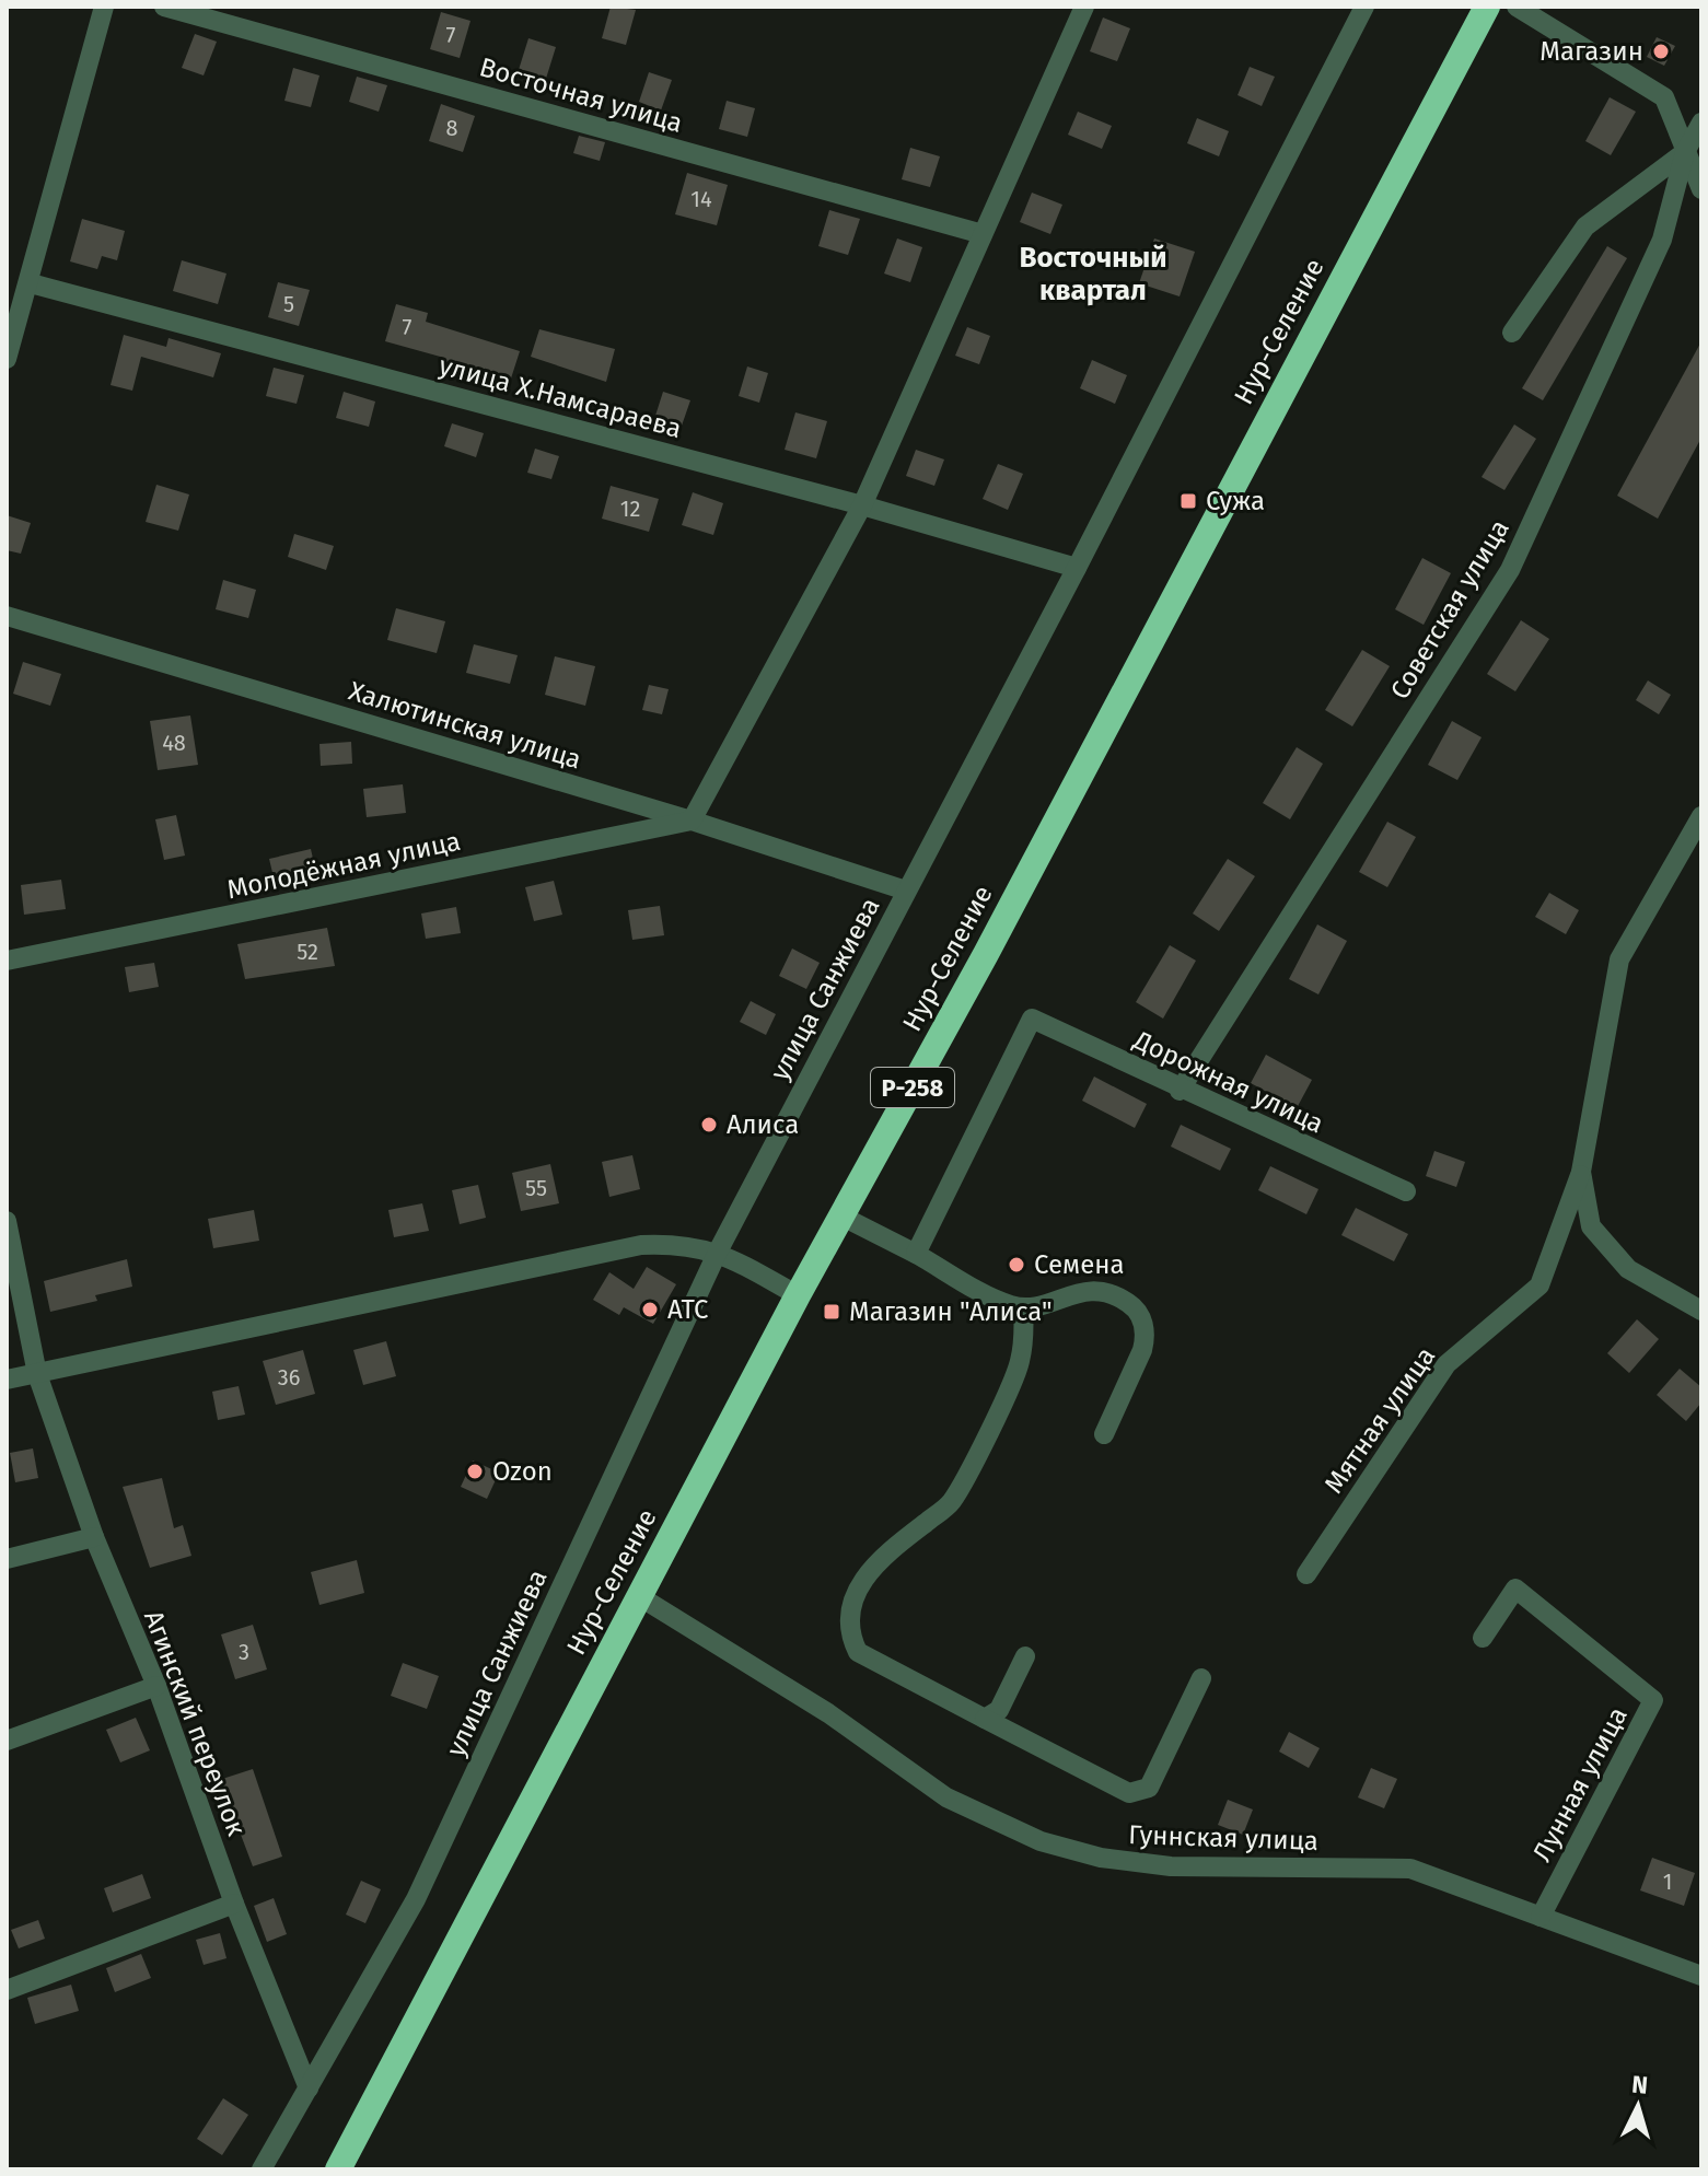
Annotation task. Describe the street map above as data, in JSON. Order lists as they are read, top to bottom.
{
  "streets": {
    "highway": ["Нур-Селение", "Р-258"],
    "street": [
      "Восточная улица",
      "улица Х.Намсараева",
      "Советская улица",
      "Халютинская улица",
      "Молодёжная улица",
      "улица Санжиева",
      "Дорожная улица",
      "Мятная улица",
      "Агинский переулок",
      "Лунная улица",
      "Гуннская улица"
    ]
  },
  "crossings": [
    ["Нур-Селение", "Гуннская улица"],
    ["улица Х.Намсараева", "улица Санжиева"],
    ["Советская улица", "Дорожная улица"],
    ["Халютинская улица", "Молодёжная улица"],
    ["Халютинская улица", "улица Санжиева"],
    ["улица Санжиева", "Агинский переулок"],
    ["Лунная улица", "Гуннская улица"]
  ],
  "districts": ["Восточный квартал"],
  "places": {
    "other": [
      "Магазин",
      "Алиса",
      "Семена",
      "АТС",
      "Ozon"
    ],
    "transit": ["Сужа", "Магазин \"Алиса\""]
  },
  "house_numbers": [
    "7",
    "8",
    "14",
    "5",
    "7",
    "12",
    "48",
    "52",
    "55",
    "36",
    "3",
    "1"
  ],
  "north": "top"
}
